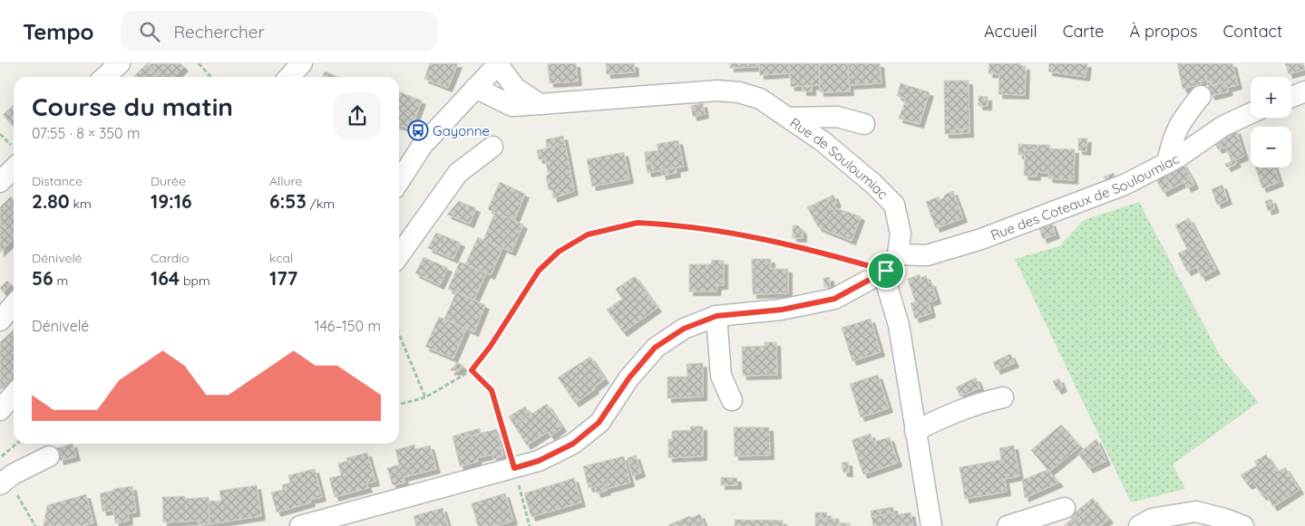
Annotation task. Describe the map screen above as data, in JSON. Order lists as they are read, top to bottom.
{
  "streets": {
    "street": ["Rue de Souloumiac", "Rue des Coteaux de Souloumiac"]
  },
  "crossings": [
    ["Rue de Souloumiac", "Rue des Coteaux de Souloumiac"]
  ],
  "places": {
    "bus stop": ["Gayonne"]
  },
  "page": {
    "header": "Tempo",
    "search": "Rechercher",
    "nav": [
      "Accueil",
      "Carte",
      "À propos",
      "Contact"
    ],
    "map_buttons": ["+", "−"],
    "heading": ["Course du matin", "07:55 · 8 × 350 m"],
    "stats": [
      ["Distance", "2.80 km"],
      ["Durée", "19:16"],
      ["Allure", "6:53 /km"],
      ["Dénivelé", "56 m"],
      ["Cardio", "164 bpm"],
      ["kcal", "177"]
    ],
    "chart": ["Dénivelé", "146–150 m"]
  }
}
